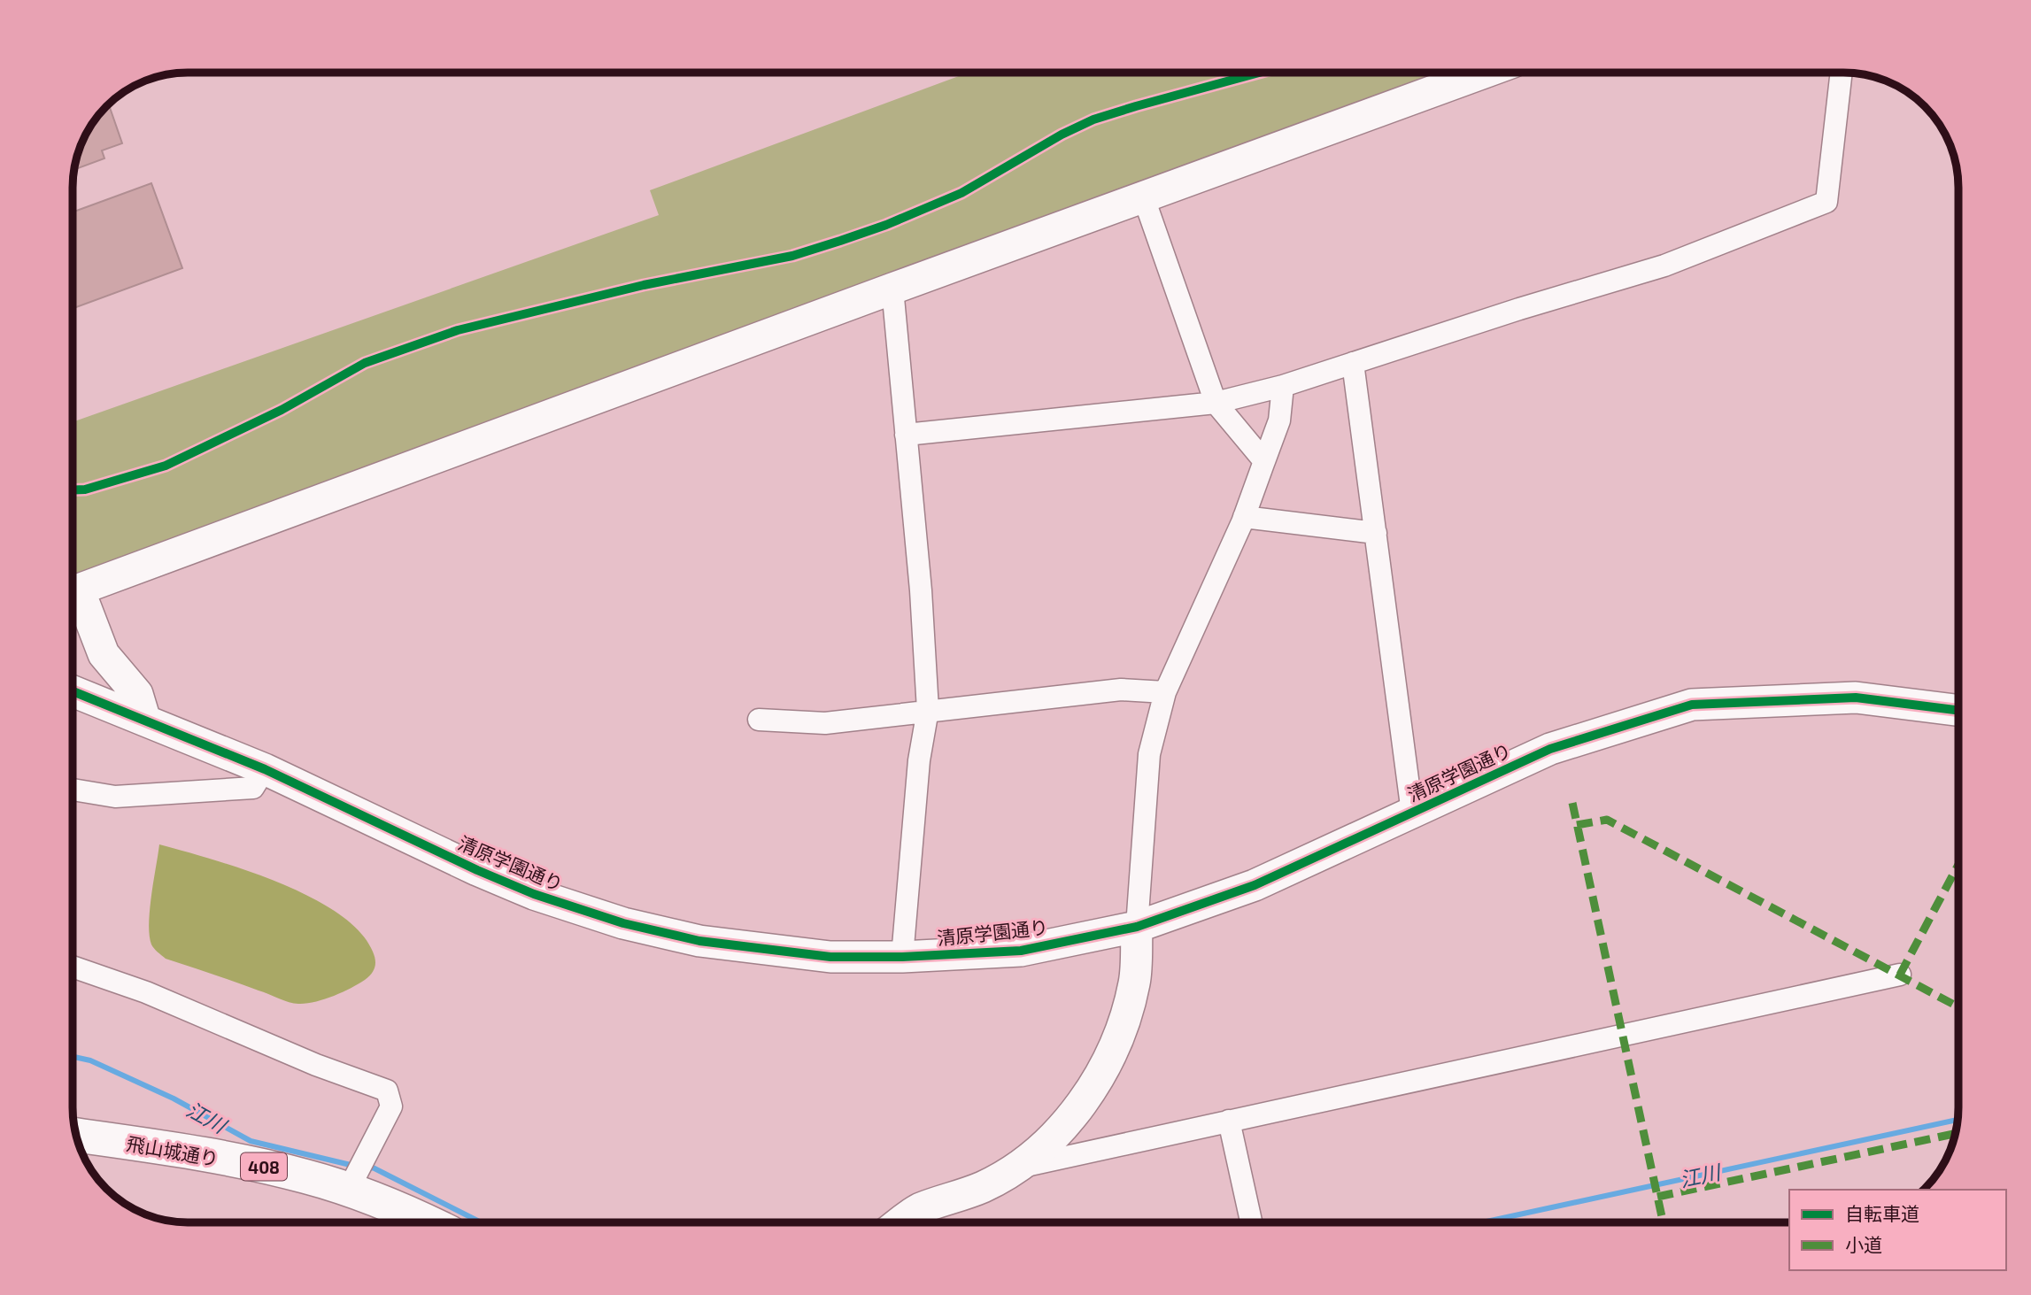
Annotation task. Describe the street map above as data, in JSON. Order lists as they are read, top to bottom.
{
  "streets": {
    "highway": ["飛山城通り", "408"],
    "street": ["清原学園通り"]
  },
  "water": ["江川"],
  "legend": ["自転車道", "小道"]
}
